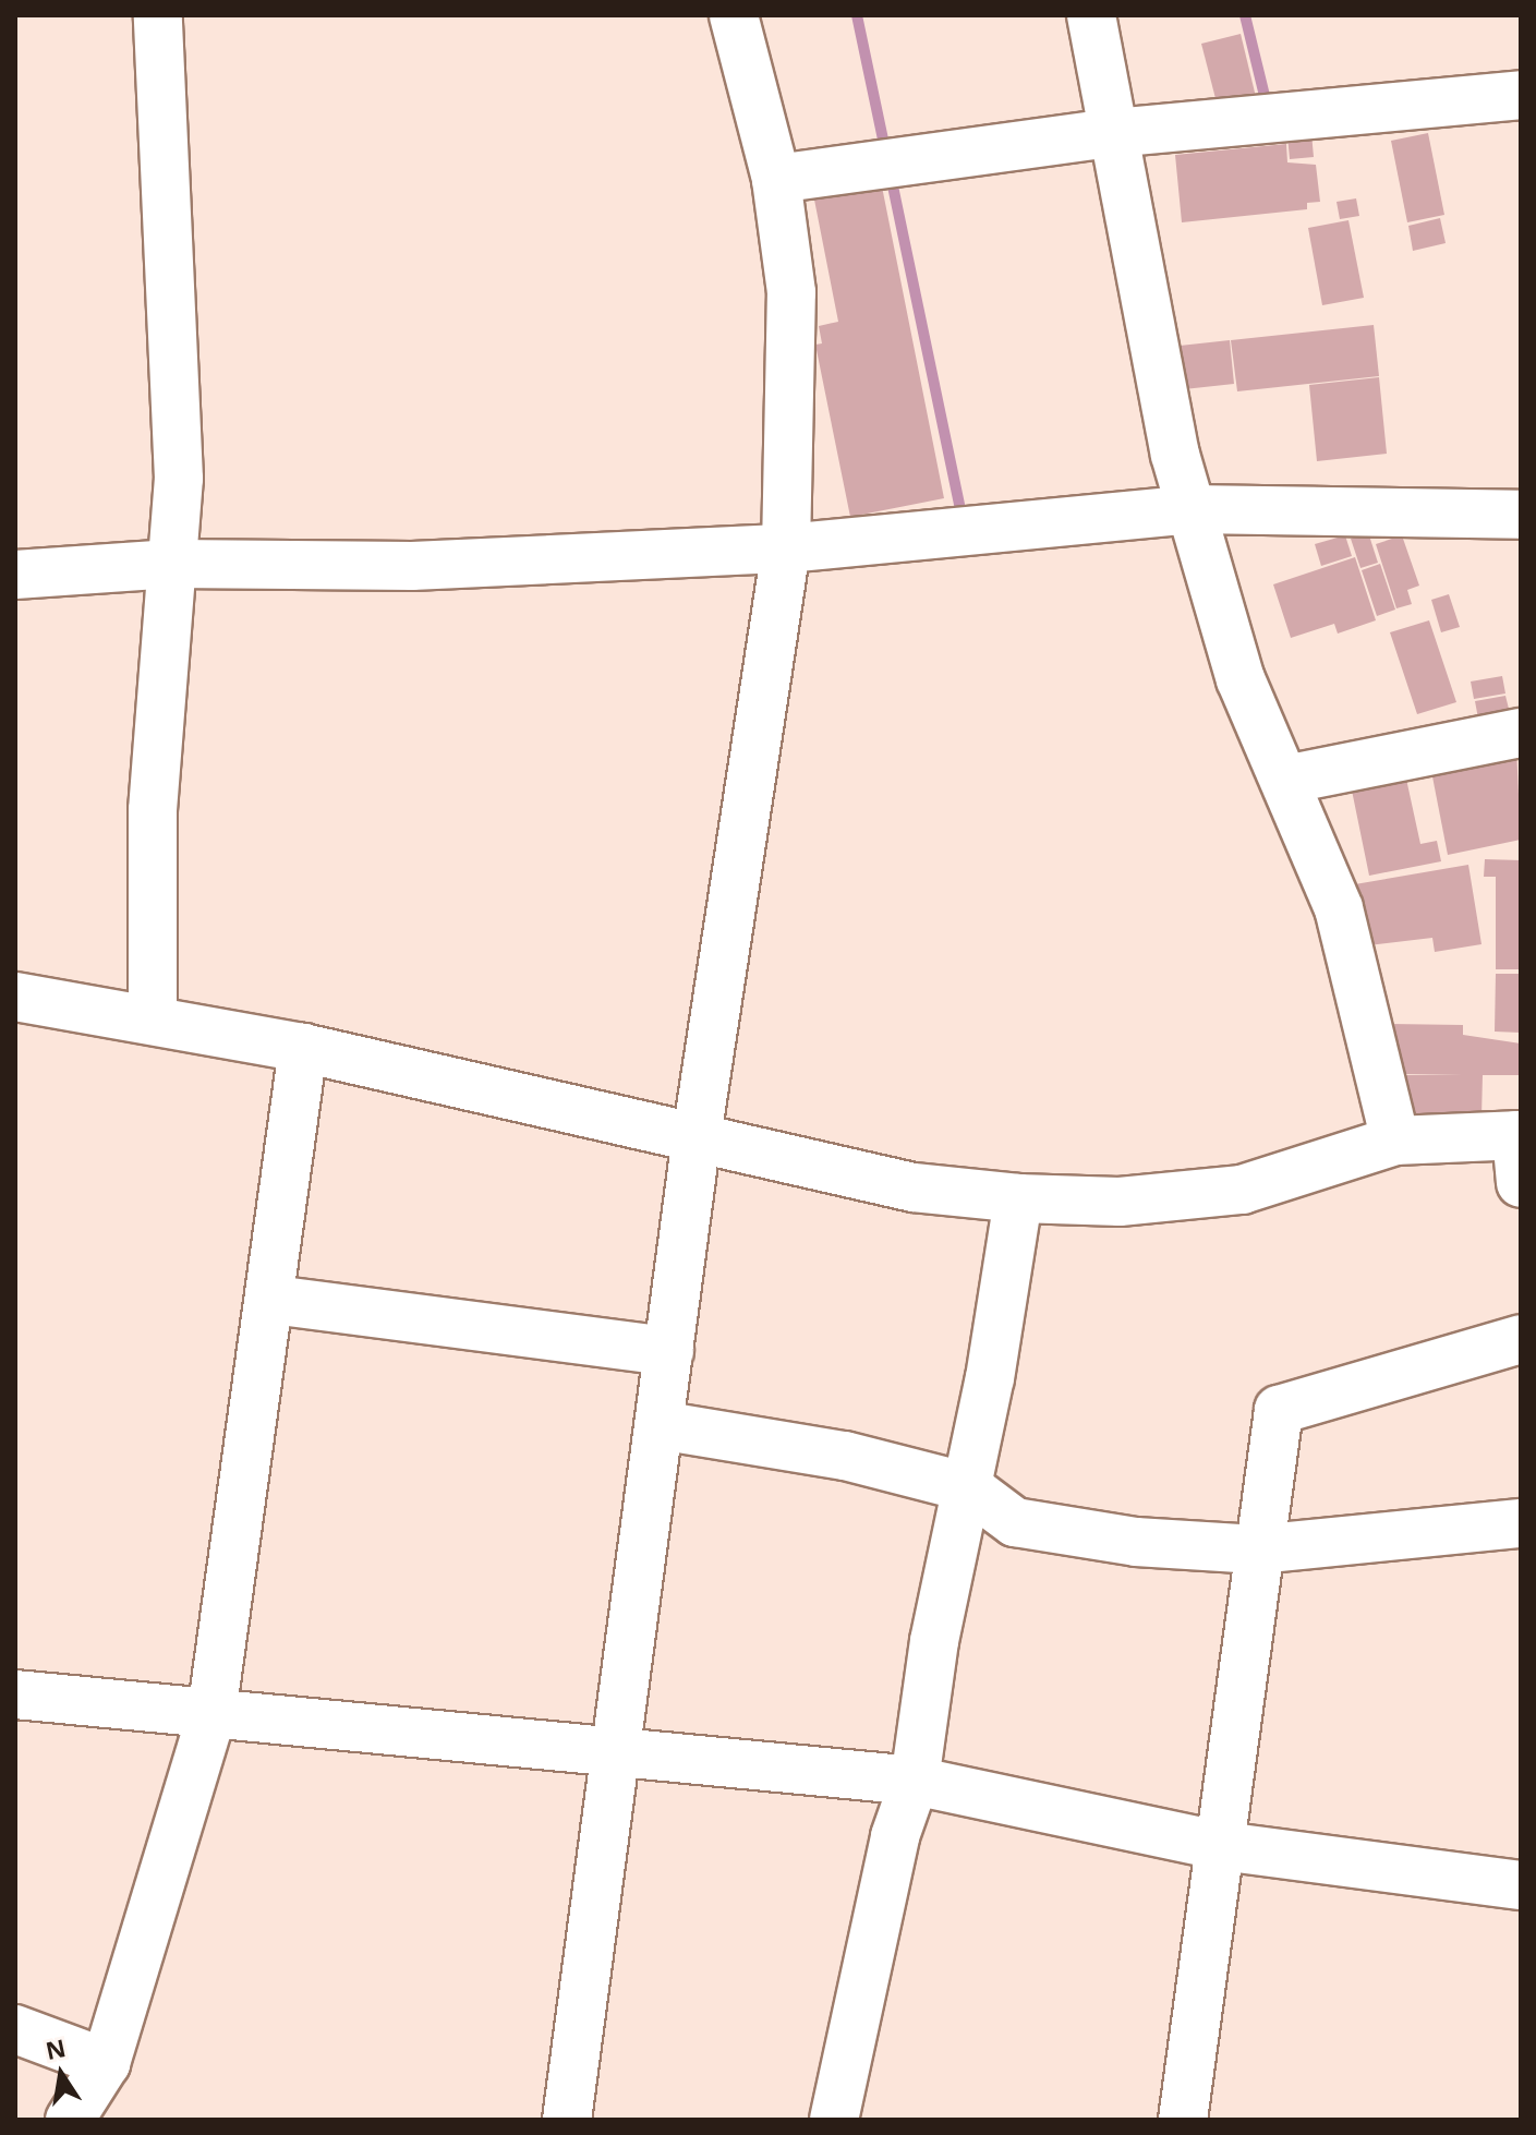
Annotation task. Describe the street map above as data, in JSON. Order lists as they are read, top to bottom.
{
  "north": "top"
}
